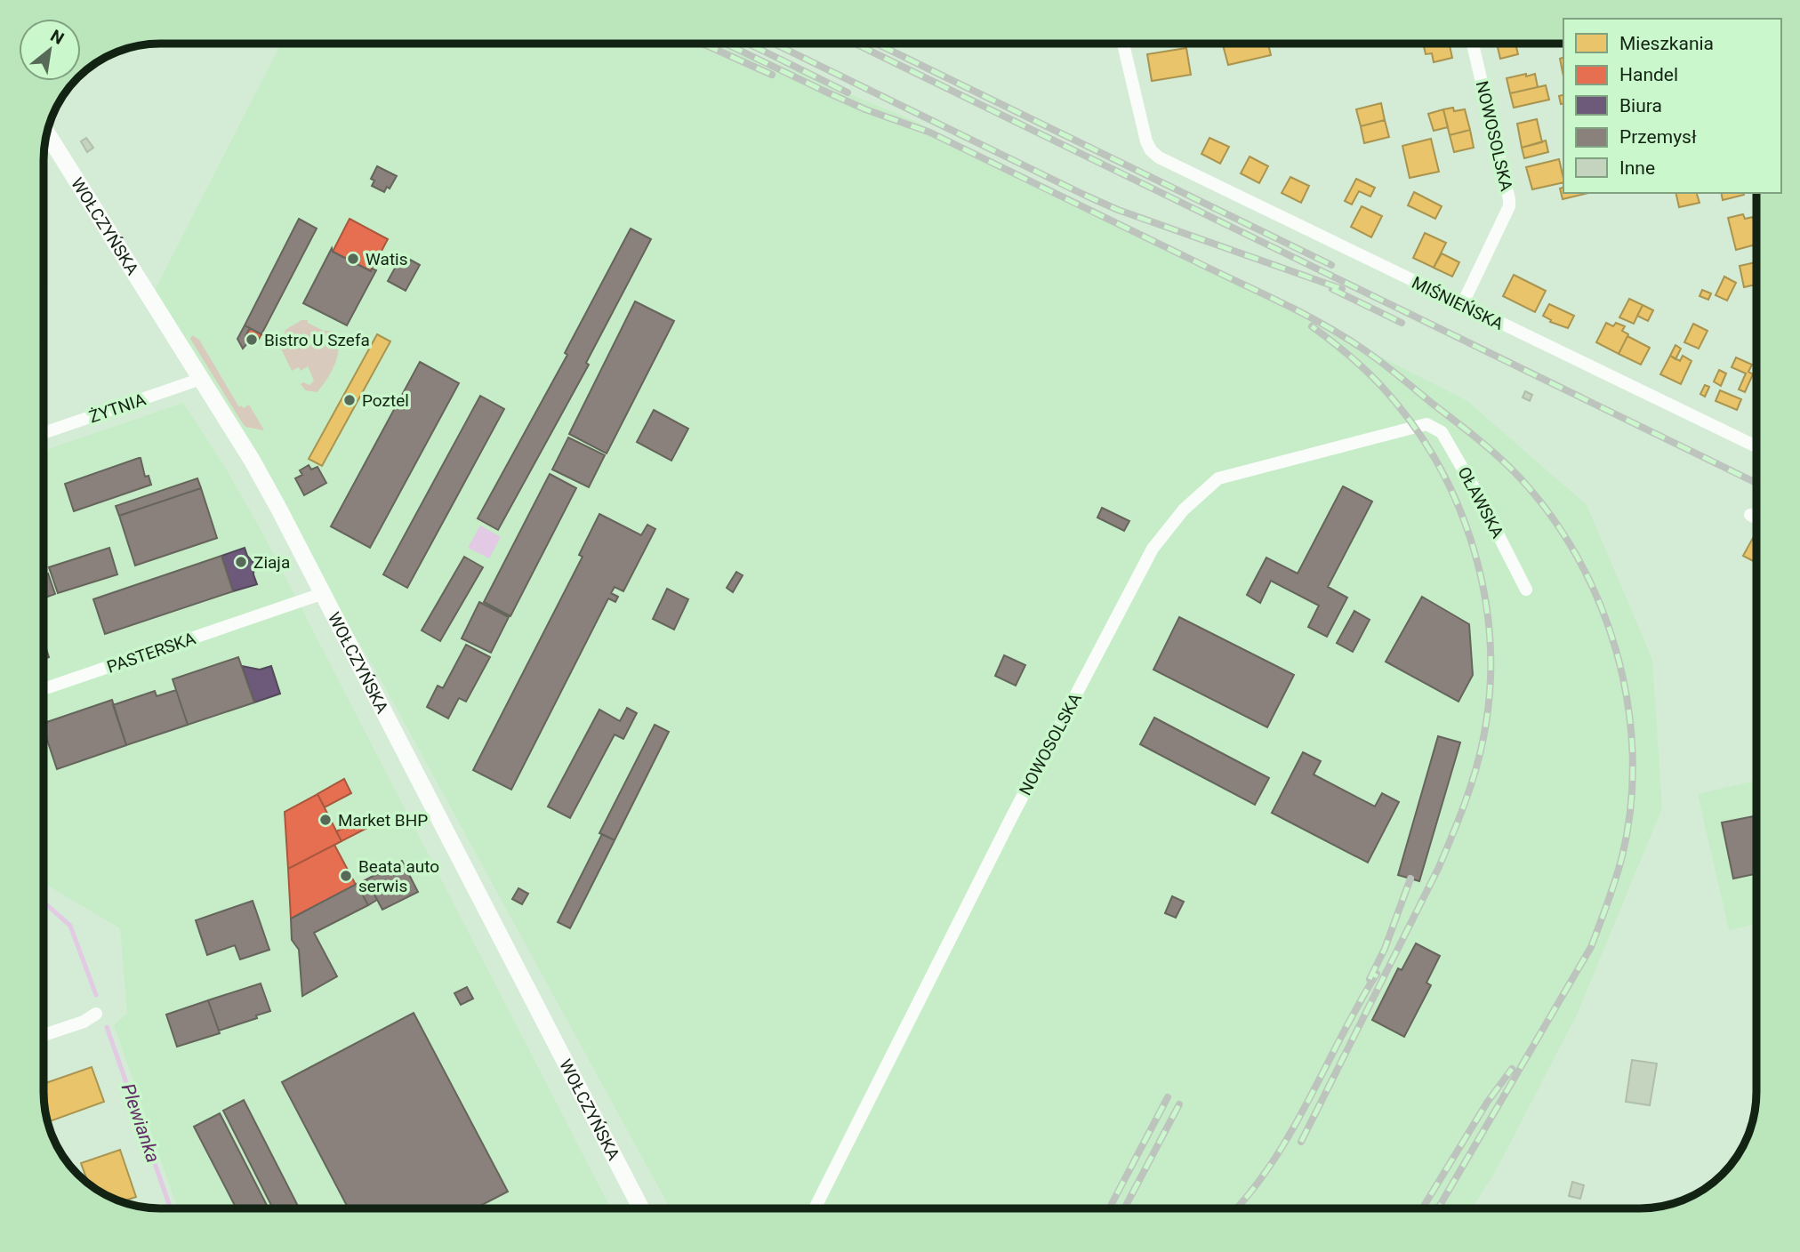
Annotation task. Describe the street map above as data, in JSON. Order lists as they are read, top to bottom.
{
  "streets": {
    "street": [
      "NOWOSOLSKA",
      "WOŁCZYŃSKA",
      "MIŚNIEŃSKA",
      "ŻYTNIA",
      "OŁAWSKA",
      "PASTERSKA"
    ]
  },
  "crossings": [
    ["NOWOSOLSKA", "MIŚNIEŃSKA"],
    ["NOWOSOLSKA", "OŁAWSKA"],
    ["WOŁCZYŃSKA", "ŻYTNIA"],
    ["WOŁCZYŃSKA", "PASTERSKA"]
  ],
  "water": ["Plewianka"],
  "places": [
    "Watis",
    "Bistro U Szefa",
    "Poztel",
    "Ziaja",
    "Market BHP",
    "Beata auto serwis"
  ],
  "legend": [
    "Mieszkania",
    "Handel",
    "Biura",
    "Przemysł",
    "Inne"
  ],
  "north": "top right"
}
